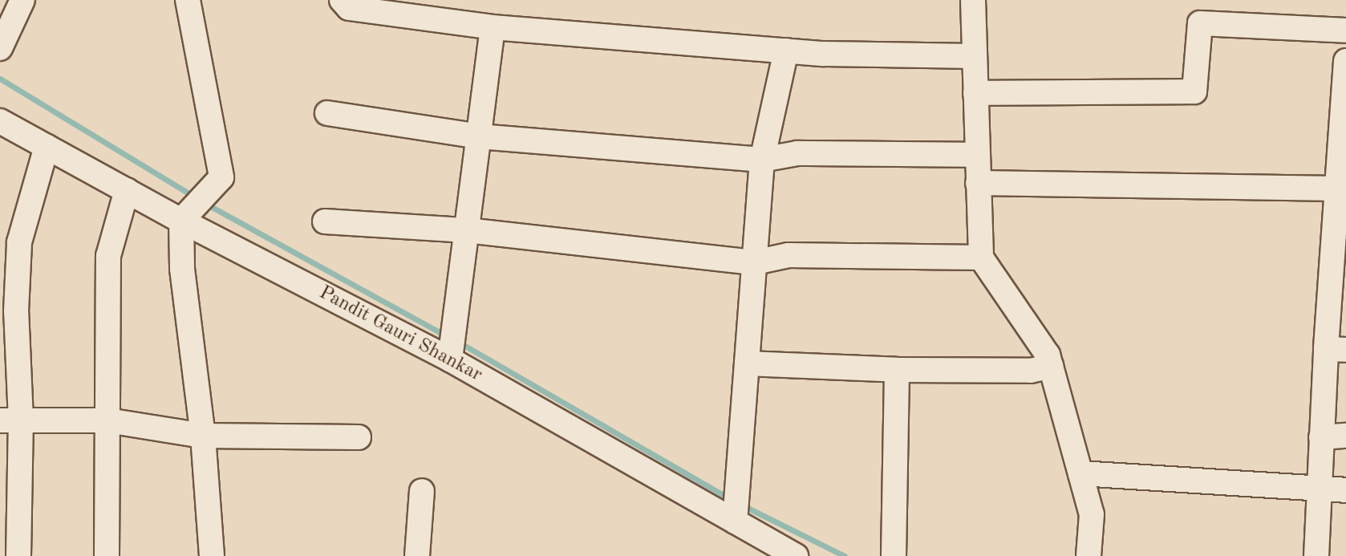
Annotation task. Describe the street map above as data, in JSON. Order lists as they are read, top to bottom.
{
  "streets": {
    "street": ["Pandit Gauri Shankar"]
  }
}
